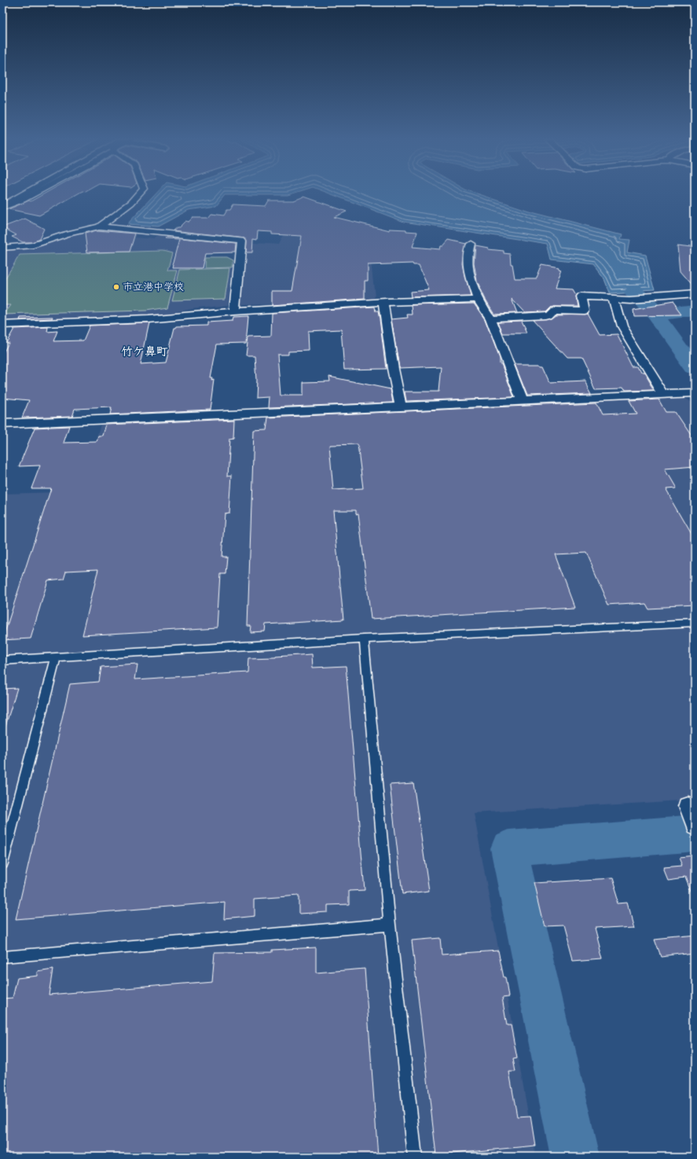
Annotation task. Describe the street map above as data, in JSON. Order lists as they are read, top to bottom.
{
  "districts": ["竹ケ鼻町"],
  "places": ["市立港中学校"]
}
